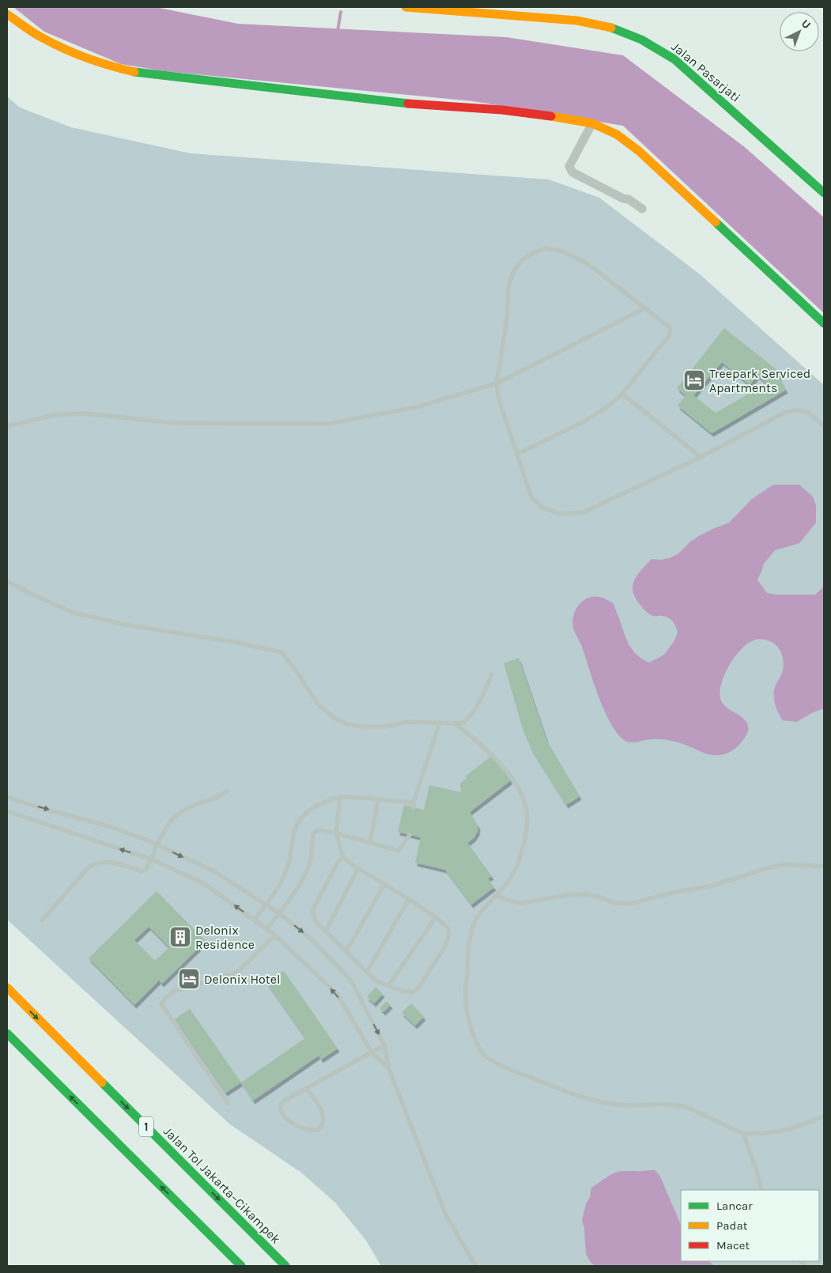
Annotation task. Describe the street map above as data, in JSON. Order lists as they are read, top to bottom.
{
  "streets": {
    "main road": ["Jalan Pasarjati", "1", "Jalan Tol Jakarta–Cikampek"]
  },
  "places": {
    "hotel": ["Treepark Serviced Apartments", "Delonix Hotel"],
    "building": ["Delonix Residence"]
  },
  "legend": ["Lancar", "Padat", "Macet"],
  "north": "top right"
}
